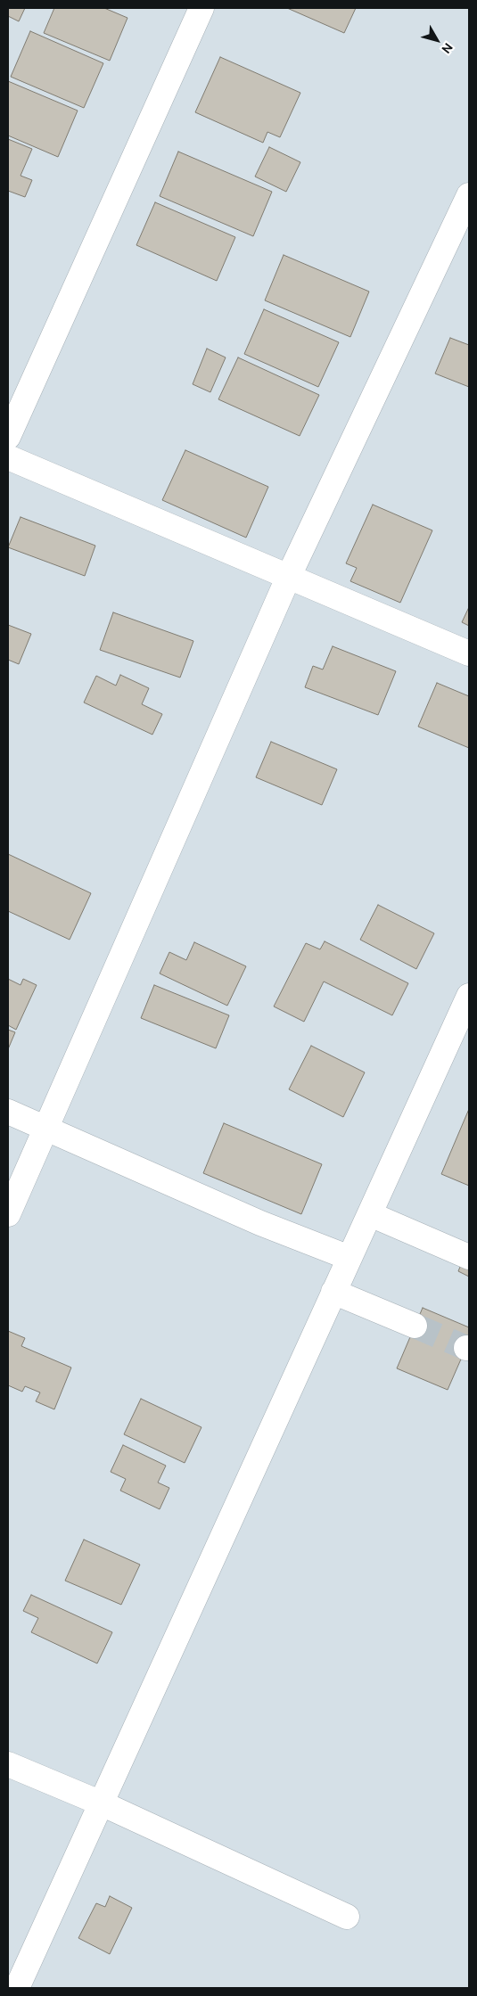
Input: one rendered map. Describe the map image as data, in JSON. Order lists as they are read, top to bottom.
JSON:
{
  "north": "bottom right"
}
